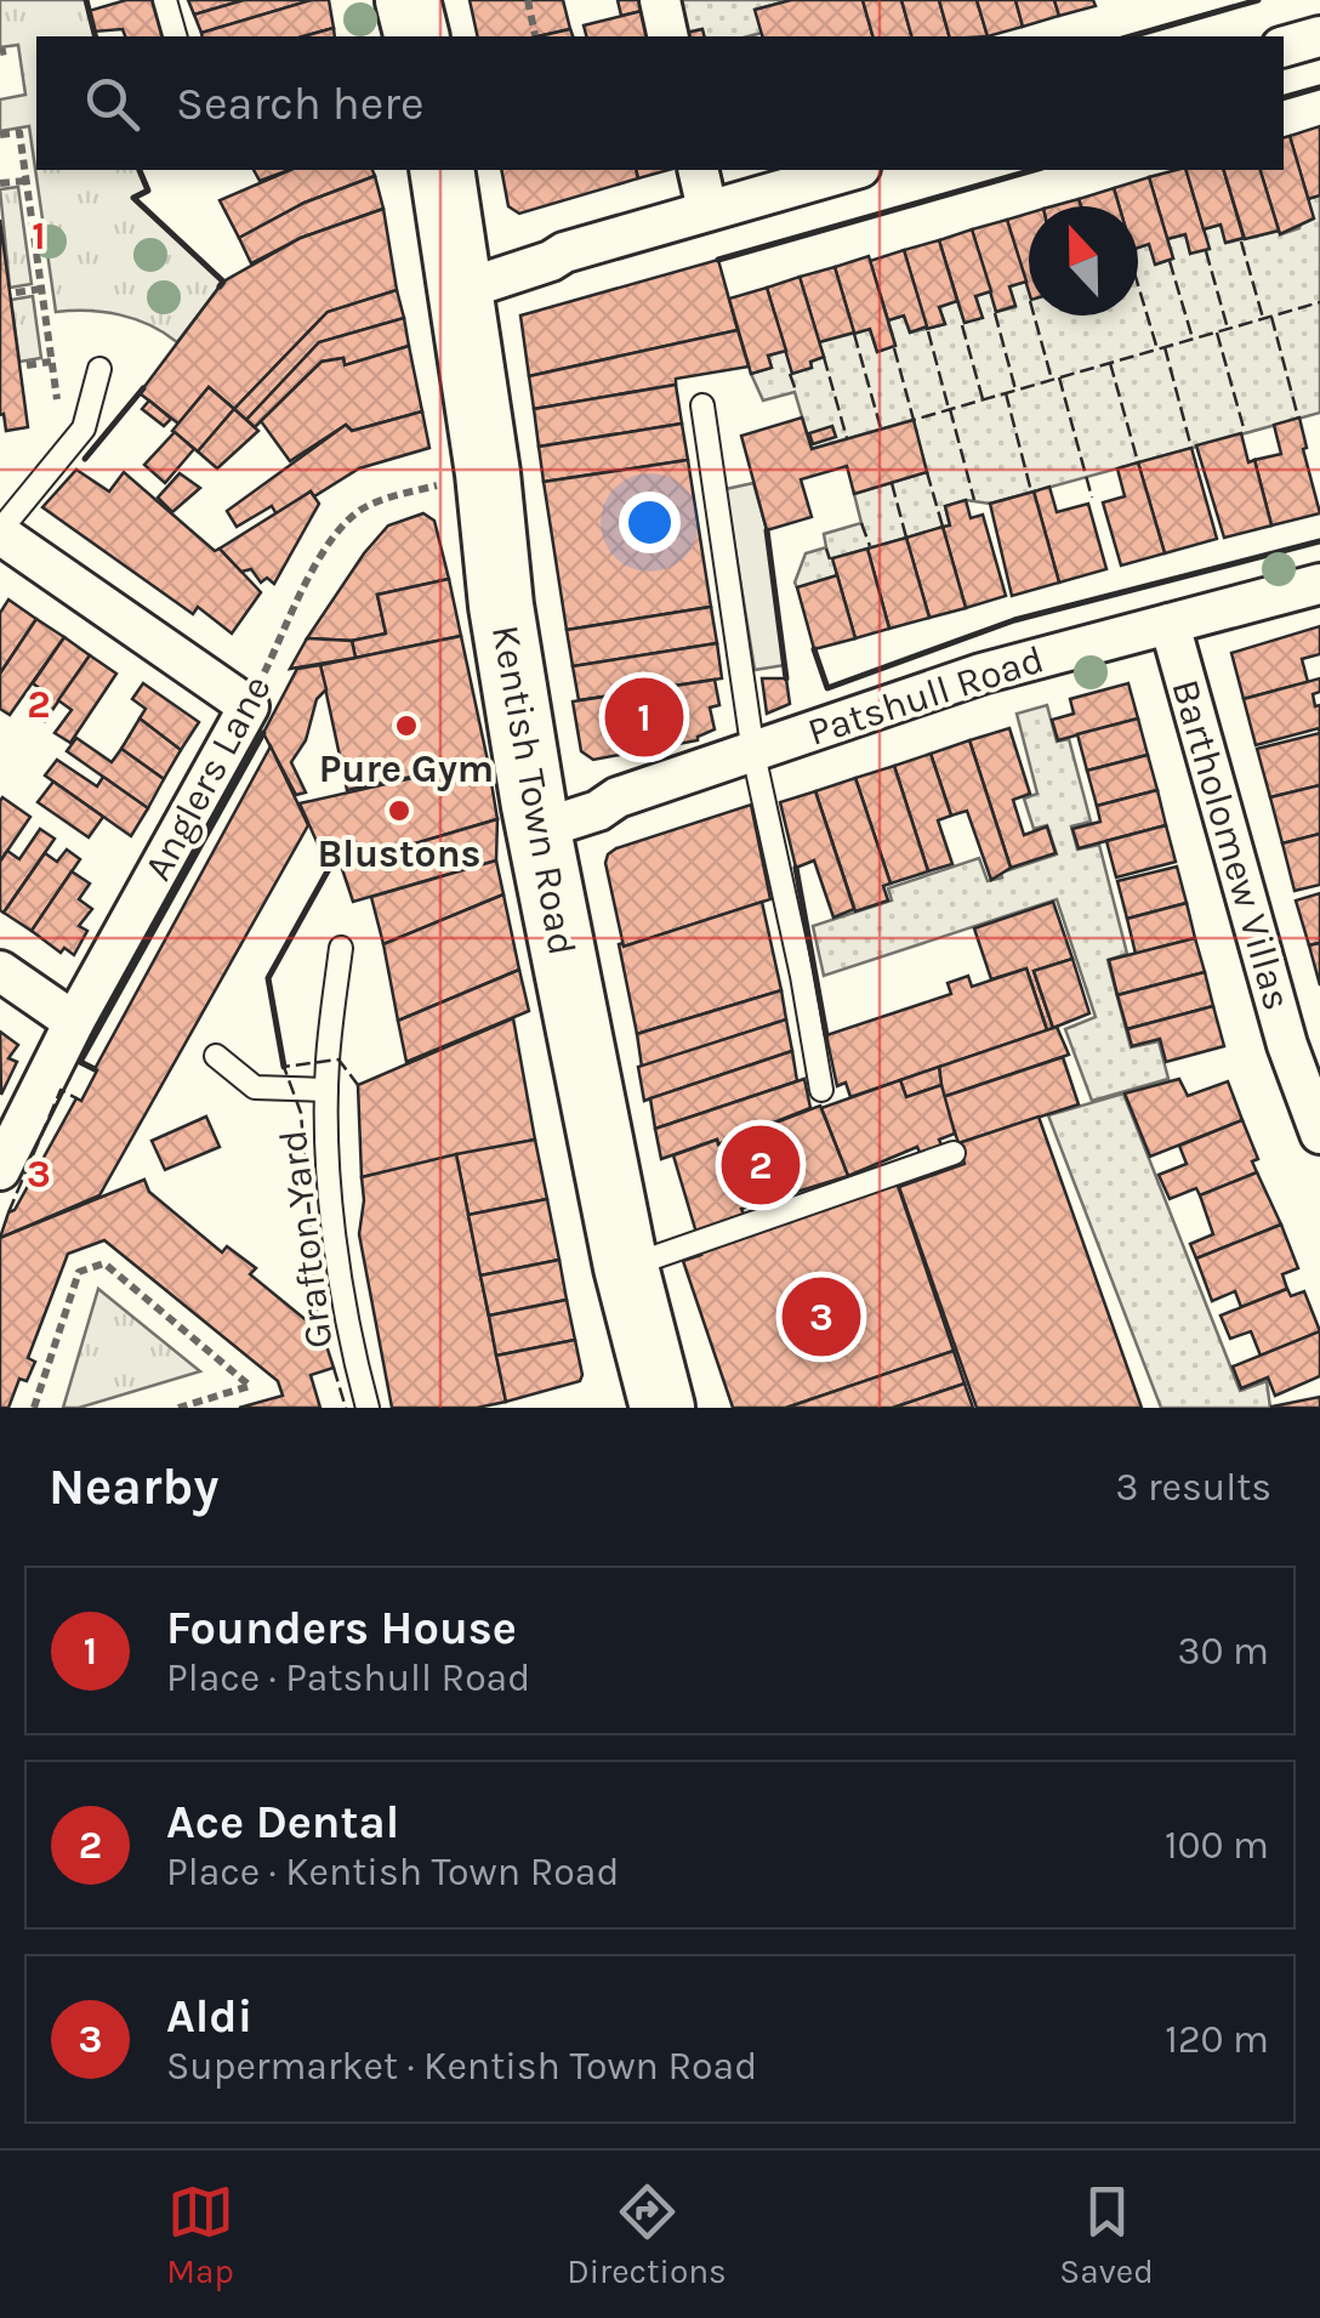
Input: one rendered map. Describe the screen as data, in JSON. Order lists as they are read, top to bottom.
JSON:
{
  "streets": {
    "main road": ["Kentish Town Road"],
    "street": ["Patshull Road", "Anglers Lane", "Bartholomew Villas"],
    "lane": ["Grafton Yard"]
  },
  "crossings": [
    ["Patshull Road", "Kentish Town Road"],
    ["Patshull Road", "Bartholomew Villas"],
    ["Anglers Lane", "Kentish Town Road"]
  ],
  "places": ["Pure Gym", "Blustons"],
  "north": "top",
  "page": {
    "search": "Search here",
    "pins": ["1", "2", "3"],
    "heading": ["Nearby", "3 results"],
    "list": [
      {
        "mark": "1",
        "name": "Founders House",
        "note": "Place · Patshull Road",
        "value": "30 m"
      },
      {
        "mark": "2",
        "name": "Ace Dental",
        "note": "Place · Kentish Town Road",
        "value": "100 m"
      },
      {
        "mark": "3",
        "name": "Aldi",
        "note": "Supermarket · Kentish Town Road",
        "value": "120 m"
      }
    ],
    "nav": ["Map", "Directions", "Saved"]
  },
  "grid": {
    "rows": ["1", "2", "3"]
  }
}
